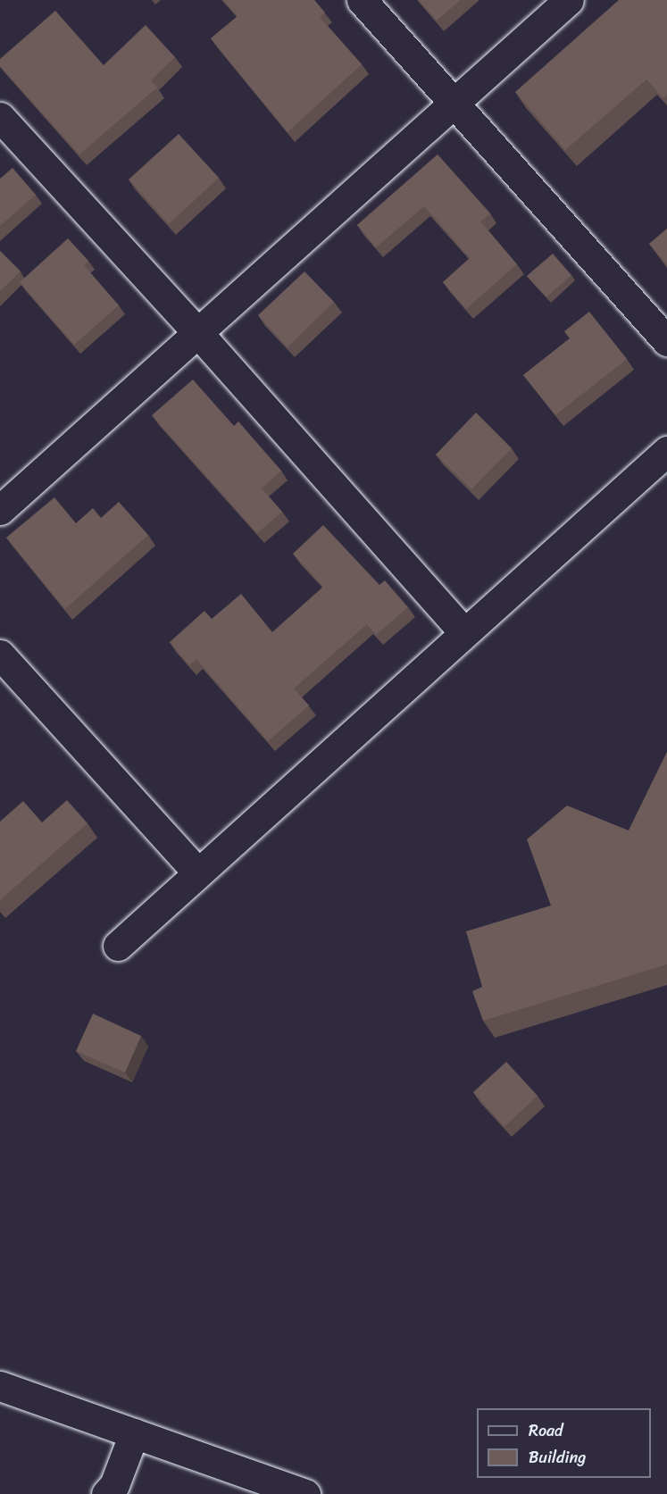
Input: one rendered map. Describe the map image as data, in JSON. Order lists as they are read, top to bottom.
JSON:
{
  "legend": ["Road", "Building"]
}
